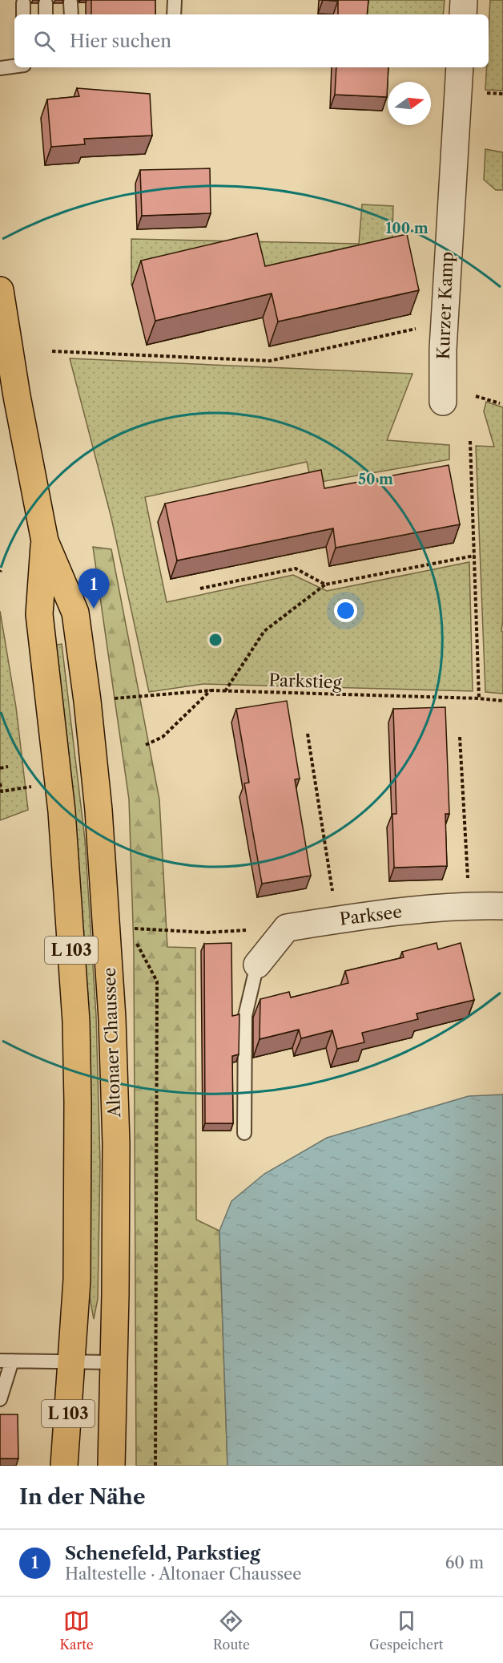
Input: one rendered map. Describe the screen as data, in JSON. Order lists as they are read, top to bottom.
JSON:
{
  "streets": {
    "main road": ["L 103", "Altonaer Chaussee"],
    "street": ["Kurzer Kamp", "Parksee"],
    "path": ["Parkstieg"]
  },
  "north": "right",
  "page": {
    "search": "Hier suchen",
    "pins": "1",
    "heading": "In der Nähe",
    "list": [
      {
        "mark": "1",
        "name": "Schenefeld, Parkstieg",
        "note": "Haltestelle · Altonaer Chaussee",
        "value": "60 m"
      }
    ],
    "nav": ["Karte", "Route", "Gespeichert"]
  },
  "rings": ["100 m", "50 m"]
}
